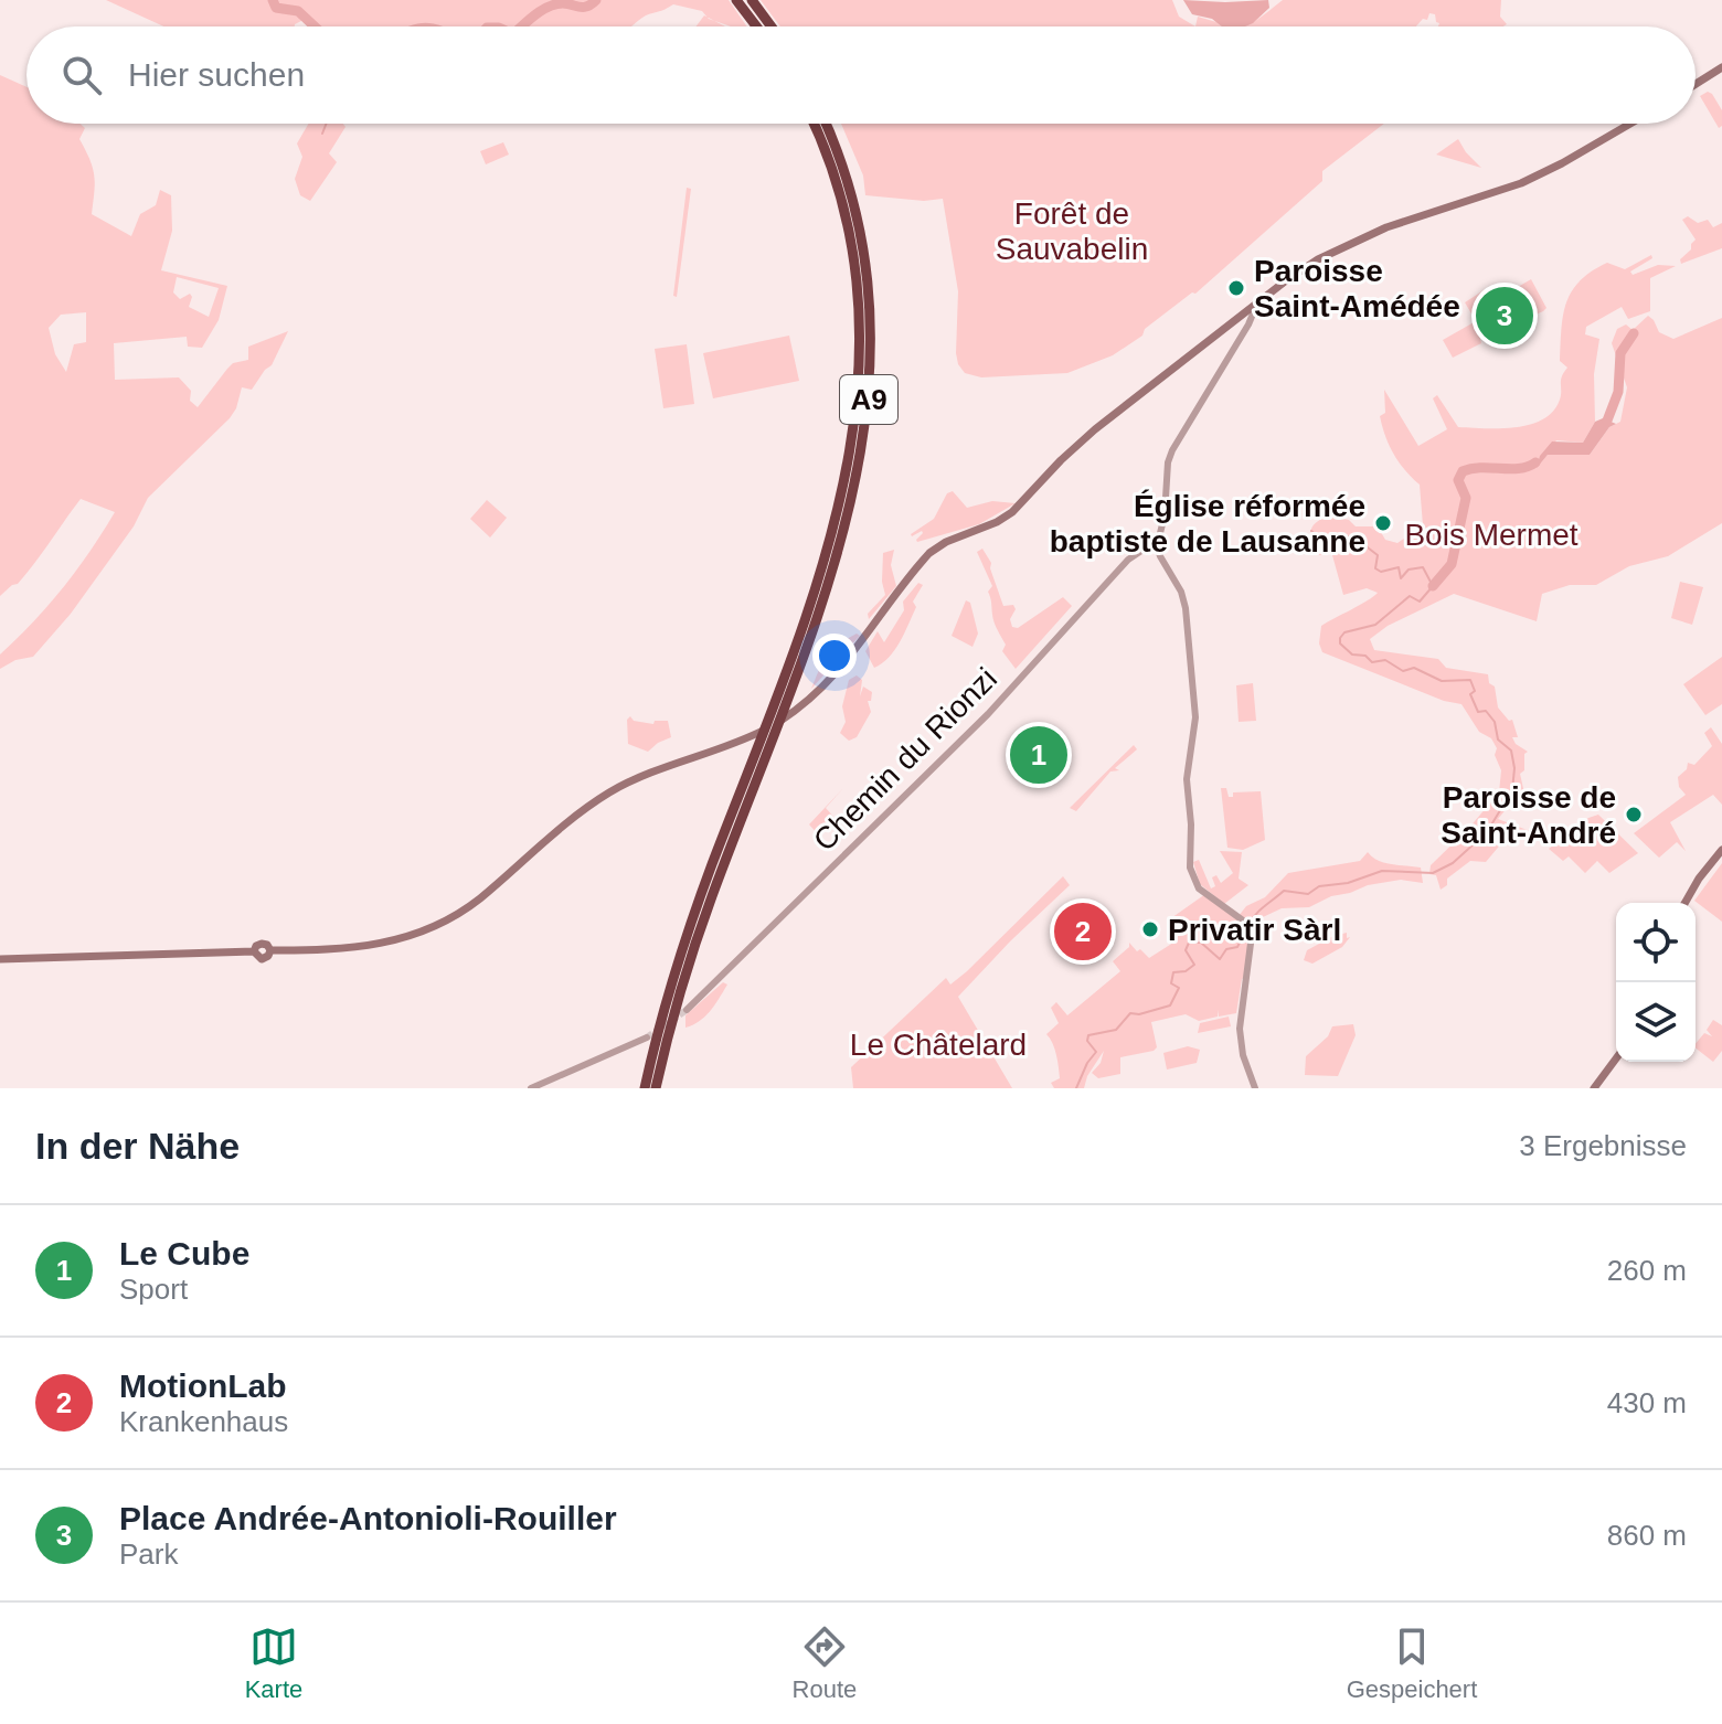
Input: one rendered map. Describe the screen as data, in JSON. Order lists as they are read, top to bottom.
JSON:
{
  "streets": {
    "highway": ["A9"],
    "street": ["Chemin du Rionzi"]
  },
  "parks": ["Forêt de Sauvabelin", "Bois Mermet", "Le Châtelard"],
  "places": [
    "Paroisse Saint-Amédée",
    "Église réformée baptiste de Lausanne",
    "Paroisse de Saint-André",
    "Privatir Sàrl"
  ],
  "page": {
    "search": "Hier suchen",
    "pins": ["3", "1", "2"],
    "heading": ["In der Nähe", "3 Ergebnisse"],
    "list": [
      {
        "mark": "1",
        "name": "Le Cube",
        "note": "Sport",
        "value": "260 m"
      },
      {
        "mark": "2",
        "name": "MotionLab",
        "note": "Krankenhaus",
        "value": "430 m"
      },
      {
        "mark": "3",
        "name": "Place Andrée-Antonioli-Rouiller",
        "note": "Park",
        "value": "860 m"
      }
    ],
    "nav": ["Karte", "Route", "Gespeichert"]
  }
}
